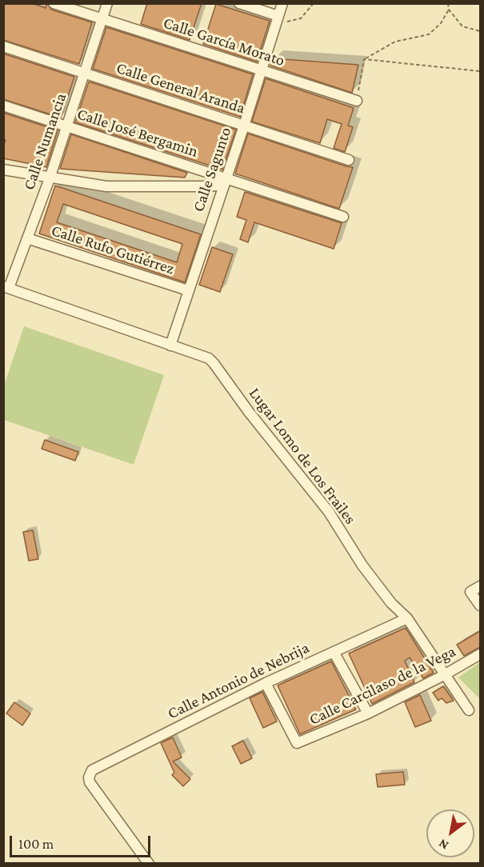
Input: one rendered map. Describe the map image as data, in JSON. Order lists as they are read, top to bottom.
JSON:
{
  "streets": {
    "street": [
      "Calle García Morato",
      "Calle General Aranda",
      "Calle José Bergamin",
      "Calle Numancia",
      "Calle Sagunto",
      "Calle Rufo Gutiérrez",
      "Lugar Lomo de Los Frailes",
      "Calle Antonio de Nebrija",
      "Calle Carcilaso de la Vega"
    ]
  },
  "crossings": [
    ["Calle García Morato", "Calle Numancia"],
    ["Calle García Morato", "Calle Sagunto"],
    ["Calle General Aranda", "Calle Numancia"],
    ["Calle General Aranda", "Calle Sagunto"],
    ["Calle José Bergamin", "Calle Numancia"],
    ["Calle José Bergamin", "Calle Sagunto"],
    ["Calle Numancia", "Calle Rufo Gutiérrez"],
    ["Calle Sagunto", "Calle Rufo Gutiérrez"],
    ["Calle Sagunto", "Lugar Lomo de Los Frailes"],
    ["Lugar Lomo de Los Frailes", "Calle Antonio de Nebrija"],
    ["Lugar Lomo de Los Frailes", "Calle Carcilaso de la Vega"],
    ["Calle Antonio de Nebrija", "Calle Carcilaso de la Vega"]
  ],
  "scale_bar": "100 m",
  "north": "bottom left"
}
